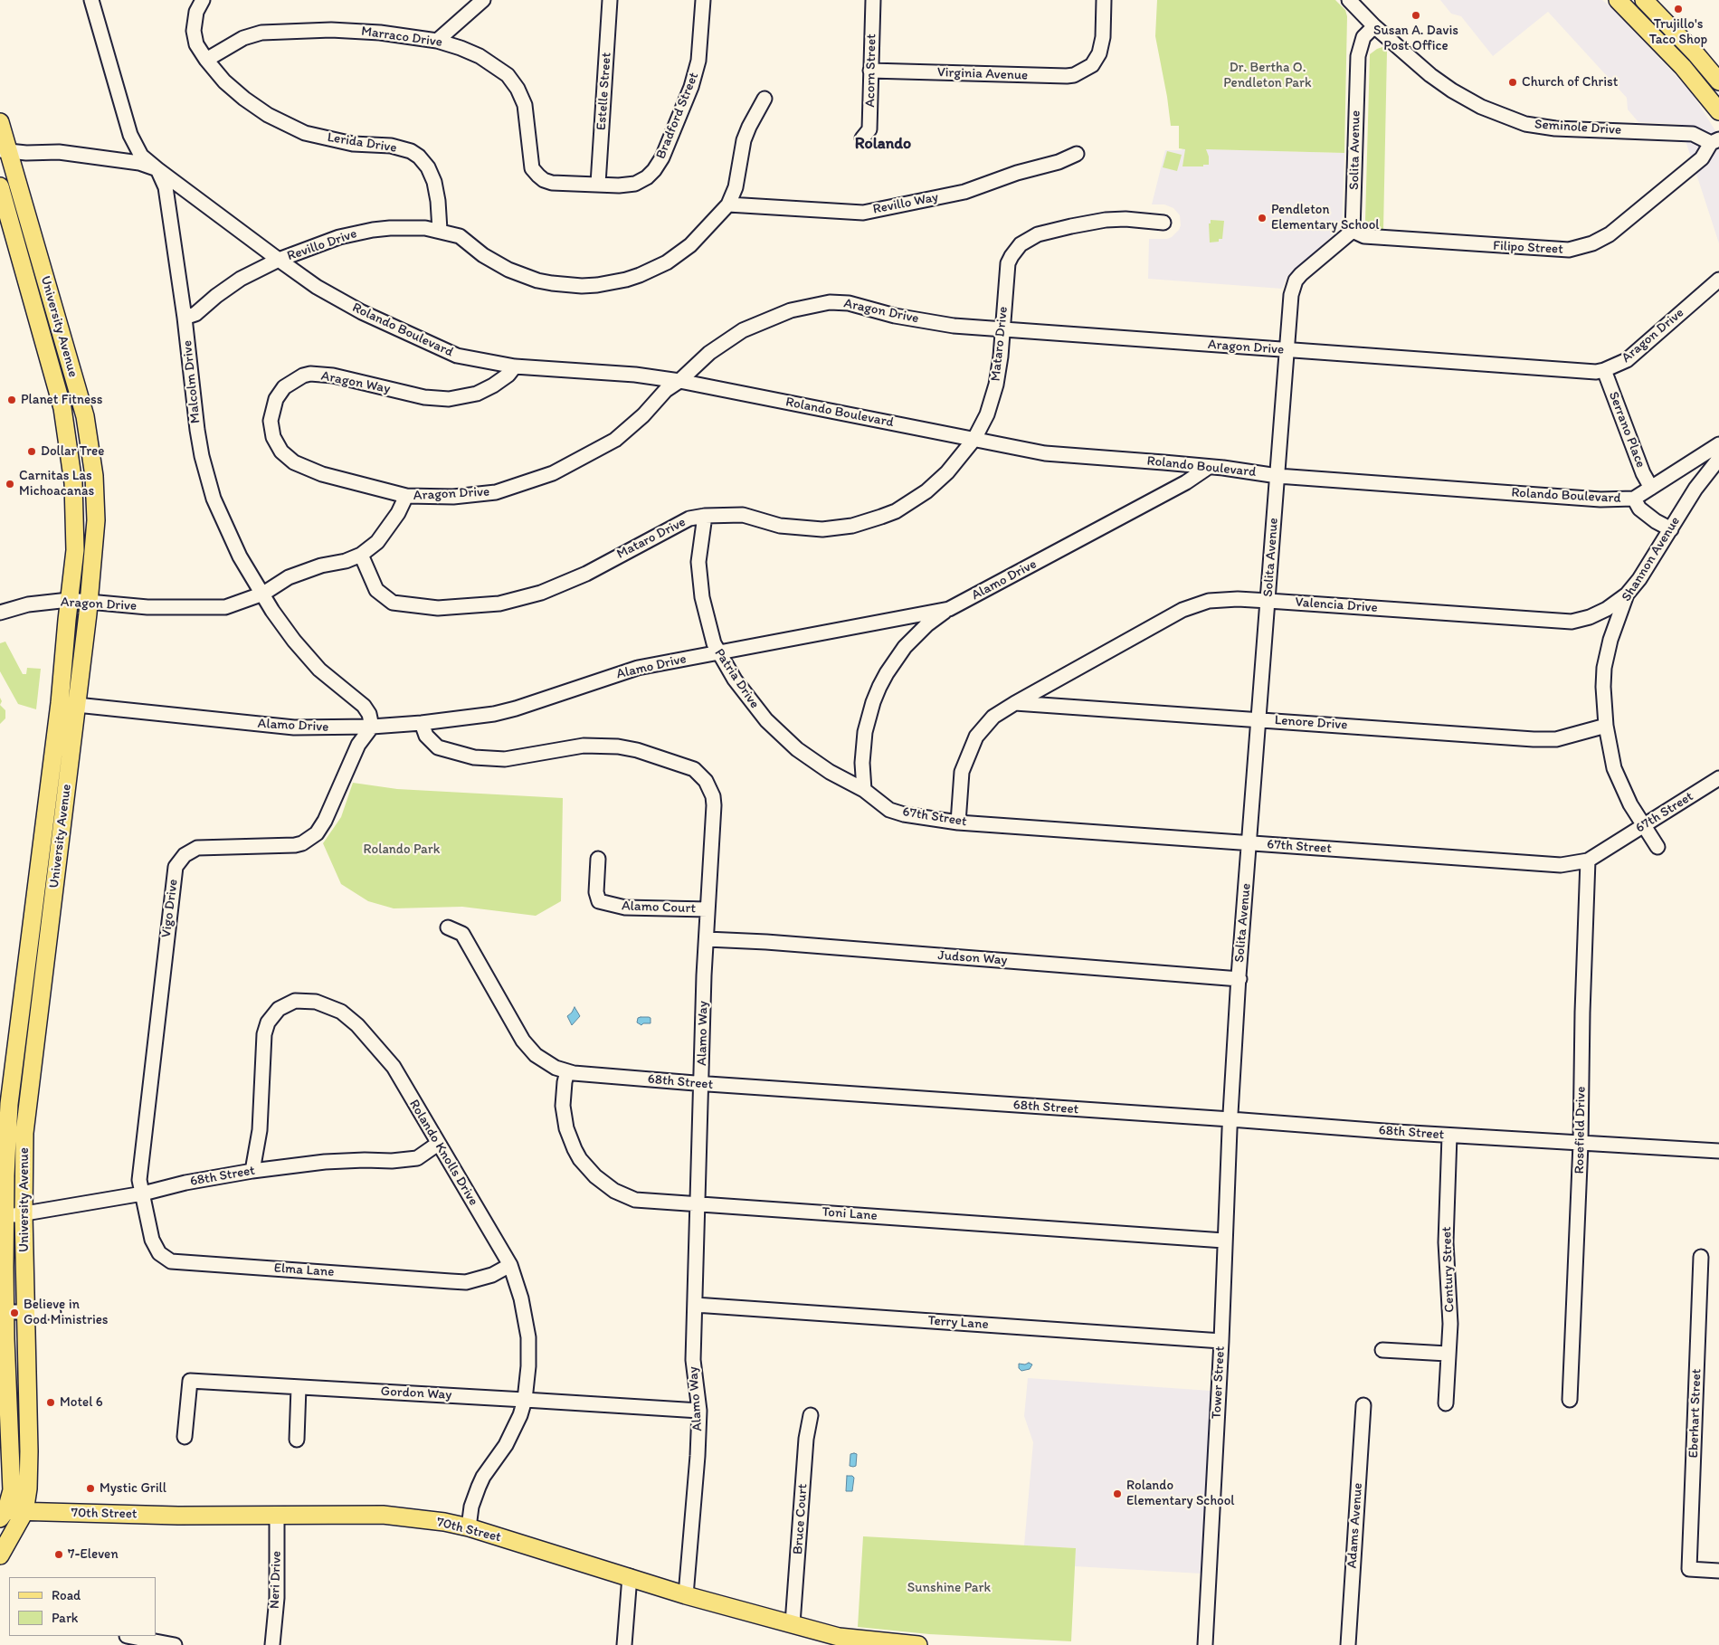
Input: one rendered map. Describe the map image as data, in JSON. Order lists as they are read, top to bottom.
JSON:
{
  "streets": {
    "main road": ["University Avenue", "70th Street"],
    "street": [
      "Marraco Drive",
      "Acorn Street",
      "Virginia Avenue",
      "Estelle Street",
      "Bradford Street",
      "Seminole Drive",
      "Lerida Drive",
      "Solita Avenue",
      "Revillo Way",
      "Revillo Drive",
      "Filipo Street",
      "Aragon Drive",
      "Rolando Boulevard",
      "Mataro Drive",
      "Malcolm Drive",
      "Aragon Way",
      "Serrano Place",
      "Shannon Avenue",
      "Alamo Drive",
      "Valencia Drive",
      "Patria Drive",
      "Lenore Drive",
      "67th Street",
      "Alamo Court",
      "Vigo Drive",
      "Judson Way",
      "Alamo Way",
      "68th Street",
      "Rosefield Drive",
      "Rolando Knolls Drive",
      "Toni Lane",
      "Century Street",
      "Elma Lane",
      "Terry Lane",
      "Tower Street",
      "Gordon Way",
      "Eberhart Street",
      "Bruce Court",
      "Adams Avenue",
      "Neri Drive"
    ]
  },
  "crossings": [
    ["Marraco Drive", "Estelle Street"],
    ["Marraco Drive", "Bradford Street"],
    ["Marraco Drive", "Lerida Drive"],
    ["Acorn Street", "Virginia Avenue"],
    ["Estelle Street", "Bradford Street"],
    ["Seminole Drive", "Solita Avenue"],
    ["Seminole Drive", "Filipo Street"],
    ["Lerida Drive", "Revillo Drive"],
    ["Solita Avenue", "Filipo Street"],
    ["Solita Avenue", "Aragon Drive"],
    ["Solita Avenue", "Rolando Boulevard"],
    ["Solita Avenue", "Valencia Drive"],
    ["Solita Avenue", "Lenore Drive"],
    ["Solita Avenue", "67th Street"],
    ["Solita Avenue", "Judson Way"],
    ["Solita Avenue", "68th Street"],
    ["Solita Avenue", "Tower Street"],
    ["Revillo Way", "Revillo Drive"],
    ["Revillo Drive", "Rolando Boulevard"],
    ["Revillo Drive", "Malcolm Drive"],
    ["Aragon Drive", "University Avenue"],
    ["Aragon Drive", "Rolando Boulevard"],
    ["Aragon Drive", "Mataro Drive"],
    ["Aragon Drive", "Malcolm Drive"],
    ["Aragon Drive", "Aragon Way"],
    ["Aragon Drive", "Serrano Place"],
    ["University Avenue", "Rolando Boulevard"],
    ["University Avenue", "Alamo Drive"],
    ["University Avenue", "68th Street"],
    ["University Avenue", "70th Street"],
    ["Rolando Boulevard", "Mataro Drive"],
    ["Rolando Boulevard", "Malcolm Drive"],
    ["Rolando Boulevard", "Aragon Way"],
    ["Rolando Boulevard", "Serrano Place"],
    ["Rolando Boulevard", "Alamo Drive"],
    ["Mataro Drive", "Patria Drive"],
    ["Malcolm Drive", "Alamo Drive"],
    ["Malcolm Drive", "Vigo Drive"],
    ["Shannon Avenue", "Valencia Drive"],
    ["Shannon Avenue", "Lenore Drive"],
    ["Shannon Avenue", "67th Street"],
    ["Alamo Drive", "Patria Drive"],
    ["Alamo Drive", "Vigo Drive"],
    ["Alamo Drive", "Alamo Way"],
    ["Valencia Drive", "Lenore Drive"],
    ["Valencia Drive", "67th Street"],
    ["Patria Drive", "67th Street"],
    ["67th Street", "Rosefield Drive"],
    ["Alamo Court", "Alamo Way"],
    ["Vigo Drive", "68th Street"],
    ["Vigo Drive", "Elma Lane"],
    ["Judson Way", "Alamo Way"],
    ["Alamo Way", "68th Street"],
    ["Alamo Way", "Toni Lane"],
    ["Alamo Way", "Terry Lane"],
    ["Alamo Way", "Gordon Way"],
    ["Alamo Way", "70th Street"],
    ["68th Street", "Rosefield Drive"],
    ["68th Street", "Rolando Knolls Drive"],
    ["68th Street", "Toni Lane"],
    ["68th Street", "Century Street"],
    ["68th Street", "Elma Lane"],
    ["68th Street", "Tower Street"],
    ["Rolando Knolls Drive", "Elma Lane"],
    ["Rolando Knolls Drive", "Gordon Way"],
    ["Rolando Knolls Drive", "70th Street"],
    ["Toni Lane", "Tower Street"],
    ["Terry Lane", "Tower Street"],
    ["70th Street", "Bruce Court"],
    ["70th Street", "Neri Drive"]
  ],
  "districts": ["Rolando"],
  "parks": ["Dr. Bertha O. Pendleton Park", "Rolando Park", "Sunshine Park"],
  "places": [
    "Trujillo's Taco Shop",
    "Susan A. Davis Post Office",
    "Church of Christ",
    "Pendleton Elementary School",
    "Planet Fitness",
    "Dollar Tree",
    "Carnitas Las Michoacanas",
    "Believe in God Ministries",
    "Motel 6",
    "Mystic Grill",
    "Rolando Elementary School",
    "7-Eleven"
  ],
  "legend": ["Road", "Park"]
}
